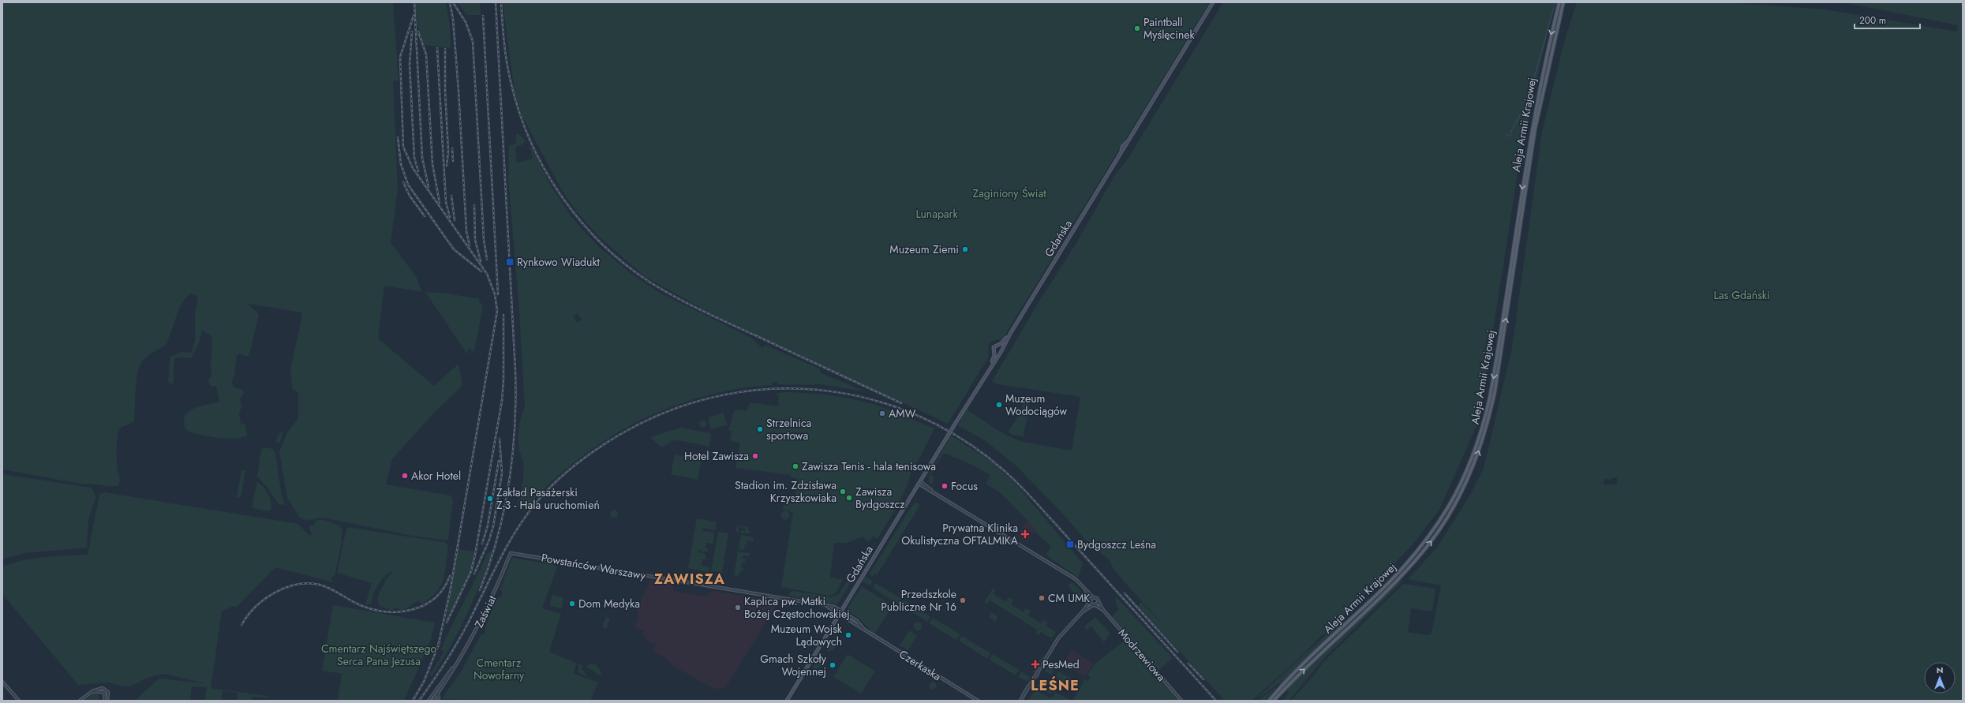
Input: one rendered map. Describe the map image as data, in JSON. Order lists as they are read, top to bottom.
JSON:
{
  "streets": {
    "main road": ["Aleja Armii Krajowej", "Gdańska"],
    "street": [
      "Powstańców Warszawy",
      "Zaświat",
      "Modrzewiowa",
      "Czerkaska"
    ]
  },
  "crossings": [
    ["Gdańska", "Powstańców Warszawy"],
    ["Gdańska", "Czerkaska"],
    ["Powstańców Warszawy", "Zaświat"],
    ["Powstańców Warszawy", "Czerkaska"]
  ],
  "districts": ["ZAWISZA", "LEŚNE"],
  "parks": [
    "Zaginiony Świat",
    "Lunapark",
    "Las Gdański",
    "Cmentarz Najświętszego Serca Pana Jezusa",
    "Cmentarz Nowofarny"
  ],
  "places": {
    "other": [
      "Paintball Myślęcinek",
      "Muzeum Ziemi",
      "Muzeum Wodociągów",
      "AMW",
      "Strzelnica sportowa",
      "Hotel Zawisza",
      "Zawisza Tenis - hala tenisowa",
      "Akor Hotel",
      "Focus",
      "Stadion im. Zdzisława Krzyszkowiaka",
      "Zawisza Bydgoszcz",
      "Zakład Pasażerski Z-3 - Hala uruchomień",
      "CM UMK",
      "Przedszkole Publiczne Nr 16",
      "Dom Medyka",
      "Kaplica pw. Matki Bożej Częstochowskiej",
      "Muzeum Wojsk Lądowych",
      "Gmach Szkoły Wojennej"
    ],
    "transit": ["Rynkowo Wiadukt", "Bydgoszcz Leśna"],
    "health": ["Prywatna Klinika Okulistyczna OFTALMIKA", "PesMed"]
  },
  "scale_bar": "200 m",
  "north": "top"
}
